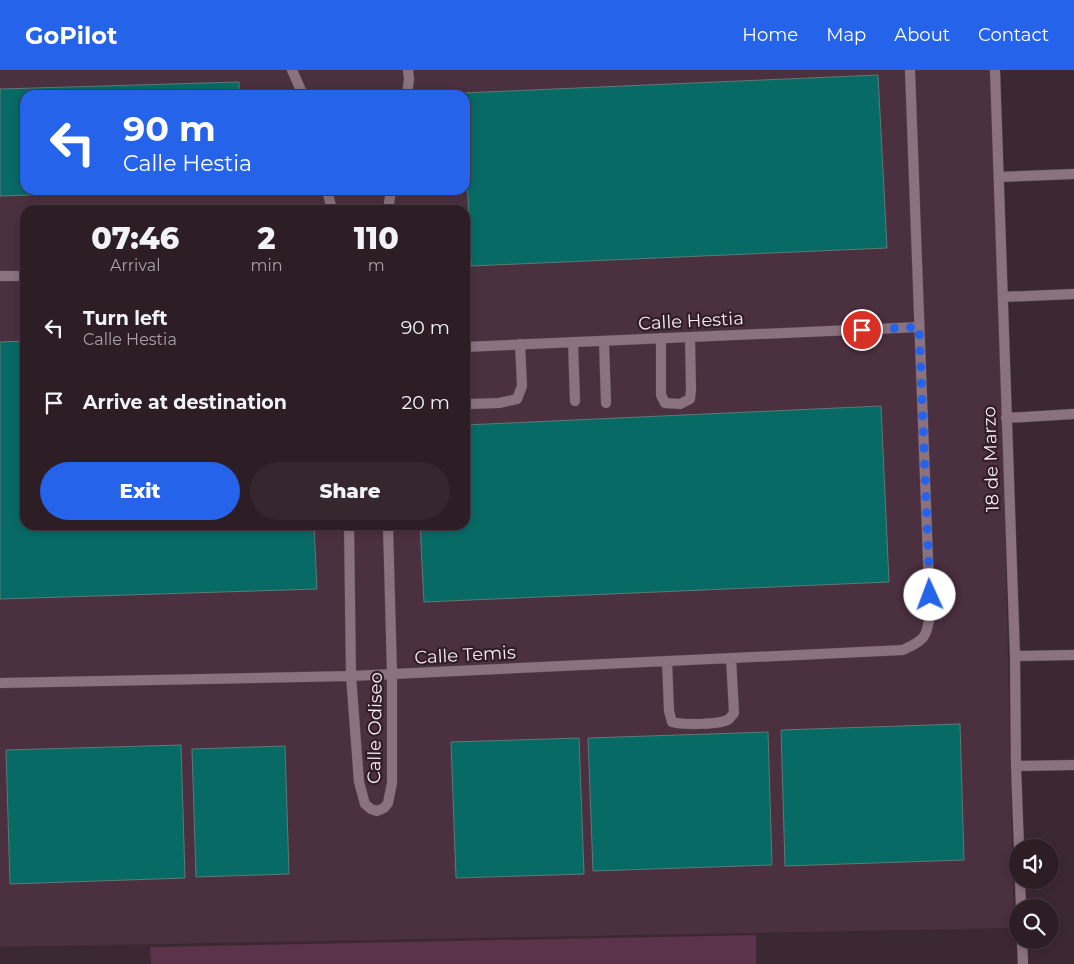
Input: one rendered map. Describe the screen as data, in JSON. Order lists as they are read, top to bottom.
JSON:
{
  "streets": {
    "street": [
      "Calle Hestia",
      "18 de Marzo",
      "Calle Temis",
      "Calle Odiseo"
    ]
  },
  "crossings": [
    ["Calle Hestia", "Calle Temis"],
    ["Calle Temis", "Calle Odiseo"]
  ],
  "page": {
    "header": "GoPilot",
    "nav": [
      "Home",
      "Map",
      "About",
      "Contact"
    ],
    "turn": ["90 m", "Calle Hestia"],
    "eta": [
      "07:46",
      "Arrival",
      "2",
      "min",
      "110",
      "m"
    ],
    "list": [
      {
        "name": "Turn left",
        "note": "Calle Hestia",
        "value": "90 m"
      },
      {
        "name": "Arrive at destination",
        "value": "20 m"
      }
    ],
    "buttons": ["Exit", "Share"]
  }
}
